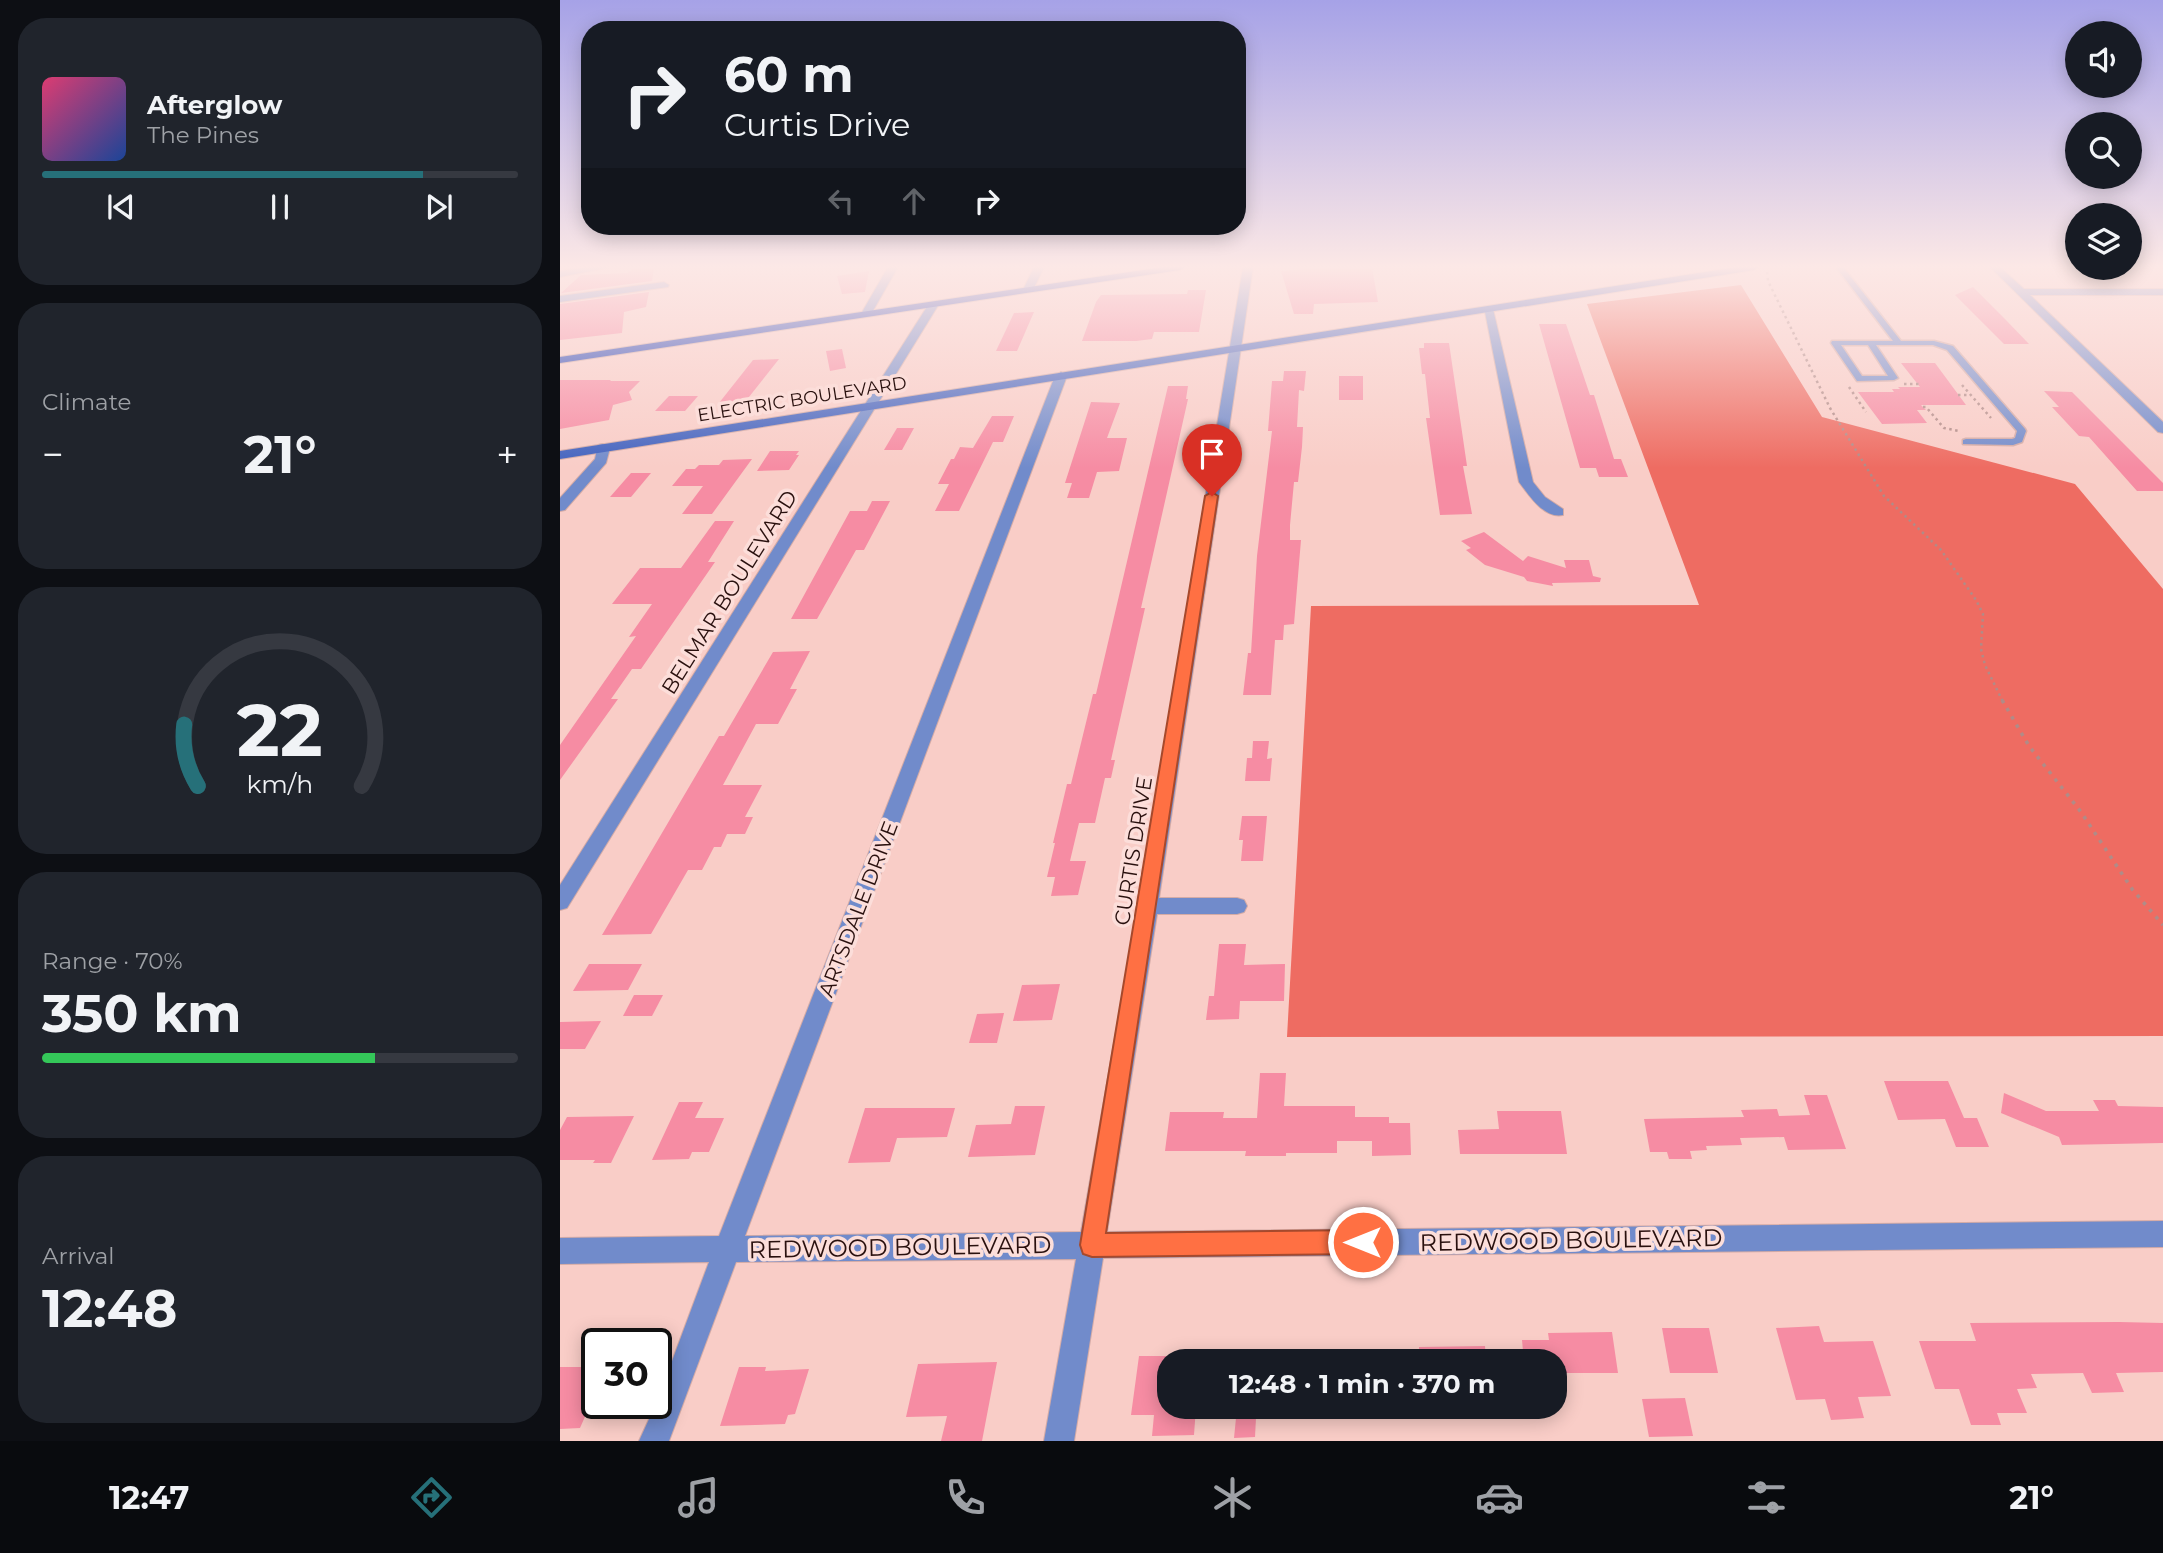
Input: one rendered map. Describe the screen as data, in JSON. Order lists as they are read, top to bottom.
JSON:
{
  "streets": {
    "street": [
      "ELECTRIC BOULEVARD",
      "BELMAR BOULEVARD",
      "CURTIS DRIVE",
      "ARTSDALE DRIVE",
      "REDWOOD BOULEVARD"
    ]
  },
  "crossings": [
    ["ELECTRIC BOULEVARD", "BELMAR BOULEVARD"],
    ["ELECTRIC BOULEVARD", "CURTIS DRIVE"],
    ["ELECTRIC BOULEVARD", "ARTSDALE DRIVE"],
    ["CURTIS DRIVE", "REDWOOD BOULEVARD"],
    ["ARTSDALE DRIVE", "REDWOOD BOULEVARD"]
  ],
  "page": {
    "turn": ["60 m", "Curtis Drive"],
    "song": ["Afterglow", "The Pines"],
    "tile": [
      "Climate",
      ["Range · 70%", "350 km"],
      ["Arrival", "12:48"]
    ],
    "heat": ["−", "21°", "+"],
    "limit": "30",
    "trip": "12:48 · 1 min · 370 m",
    "tabs": ["12:47", "21°"],
    "gauge": ["22", "km/h"]
  }
}
